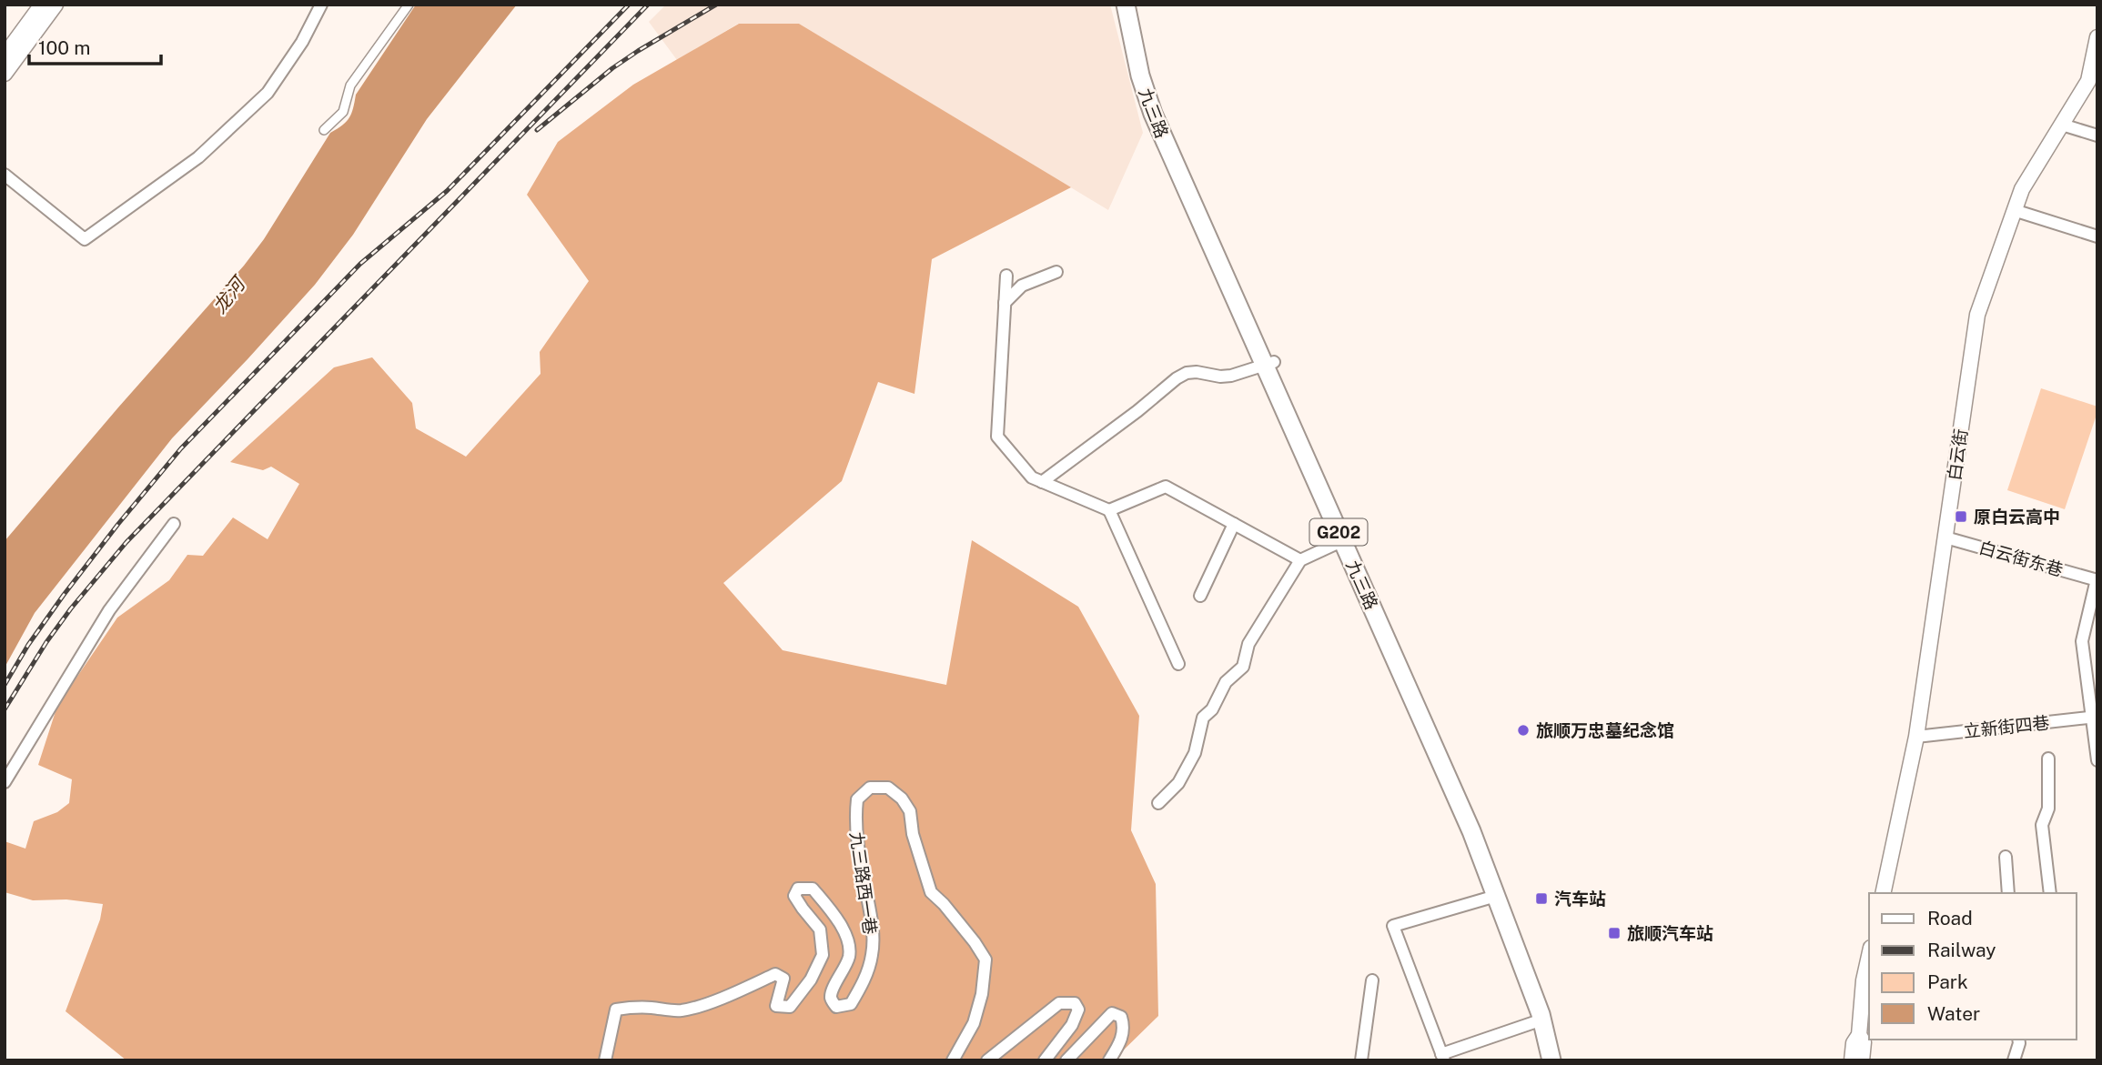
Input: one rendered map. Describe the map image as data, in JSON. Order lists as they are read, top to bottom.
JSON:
{
  "streets": {
    "highway": ["九三路", "G202"],
    "main road": ["白云街"],
    "street": ["白云街东巷", "立新街四巷", "九三路西一巷"]
  },
  "crossings": [
    ["白云街", "白云街东巷"],
    ["白云街", "立新街四巷"]
  ],
  "water": ["龙河"],
  "places": {
    "transit": ["原白云高中", "汽车站", "旅顺汽车站"],
    "other": ["旅顺万忠墓纪念馆"]
  },
  "legend": [
    "Road",
    "Railway",
    "Park",
    "Water"
  ],
  "scale_bar": "100 m"
}
